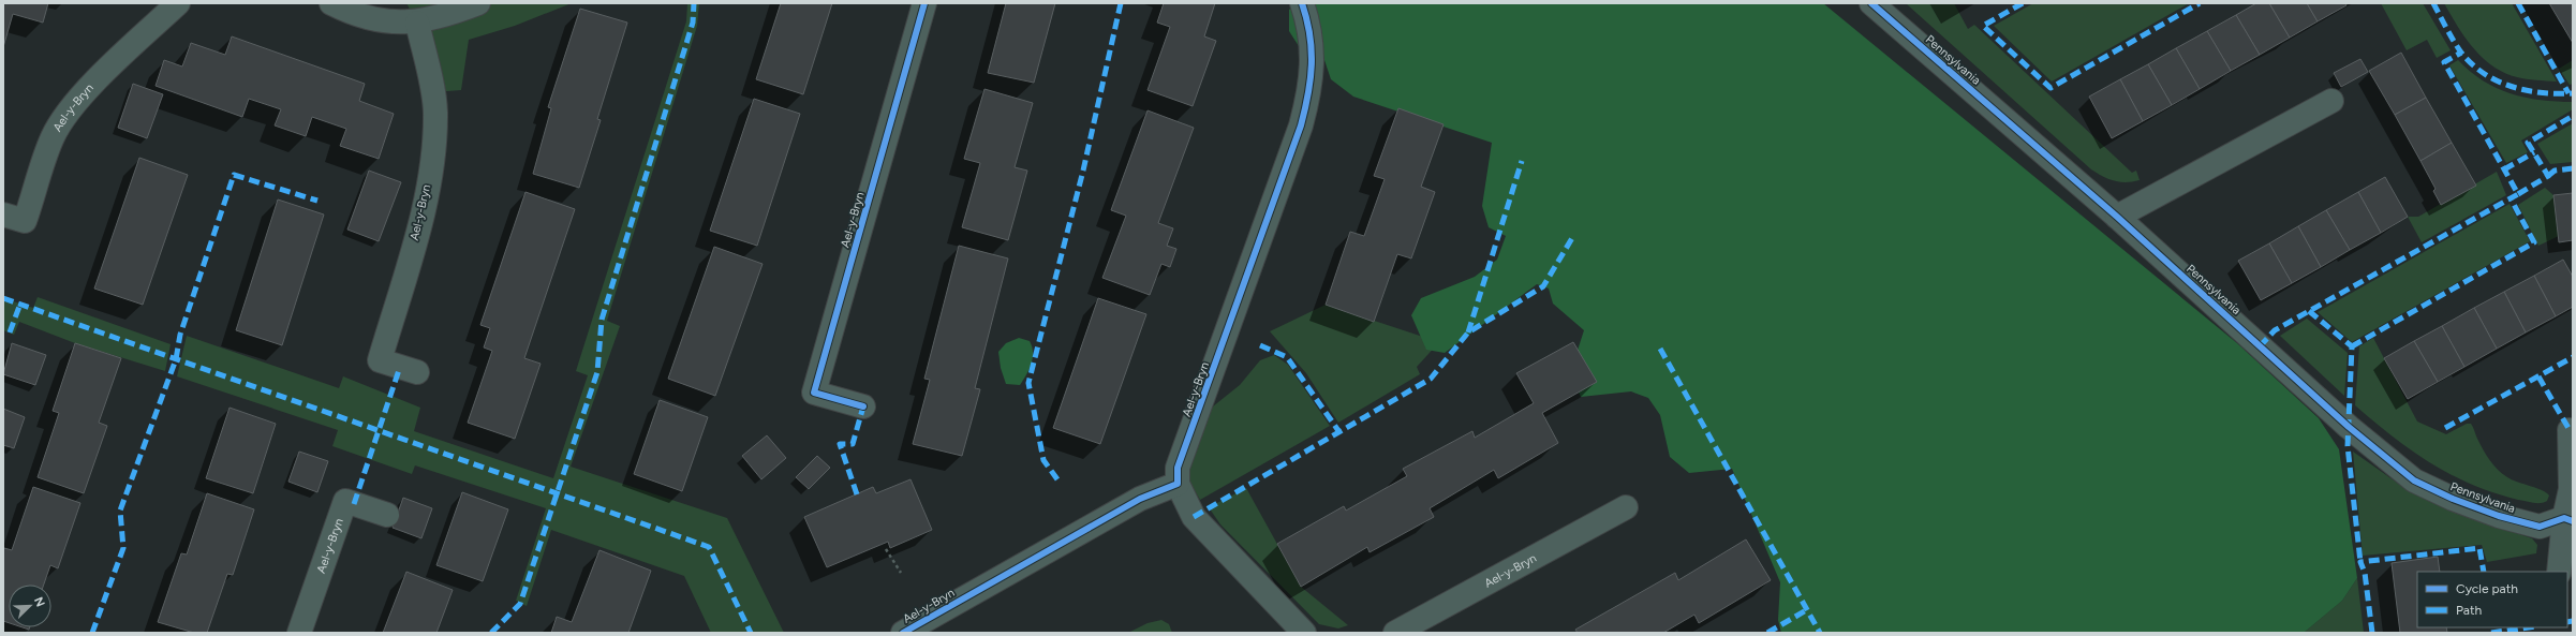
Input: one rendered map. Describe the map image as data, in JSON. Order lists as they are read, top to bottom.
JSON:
{
  "streets": {
    "street": ["Pennsylvania", "Ael-y-Bryn"]
  },
  "legend": ["Cycle path", "Path"],
  "north": "top right"
}
